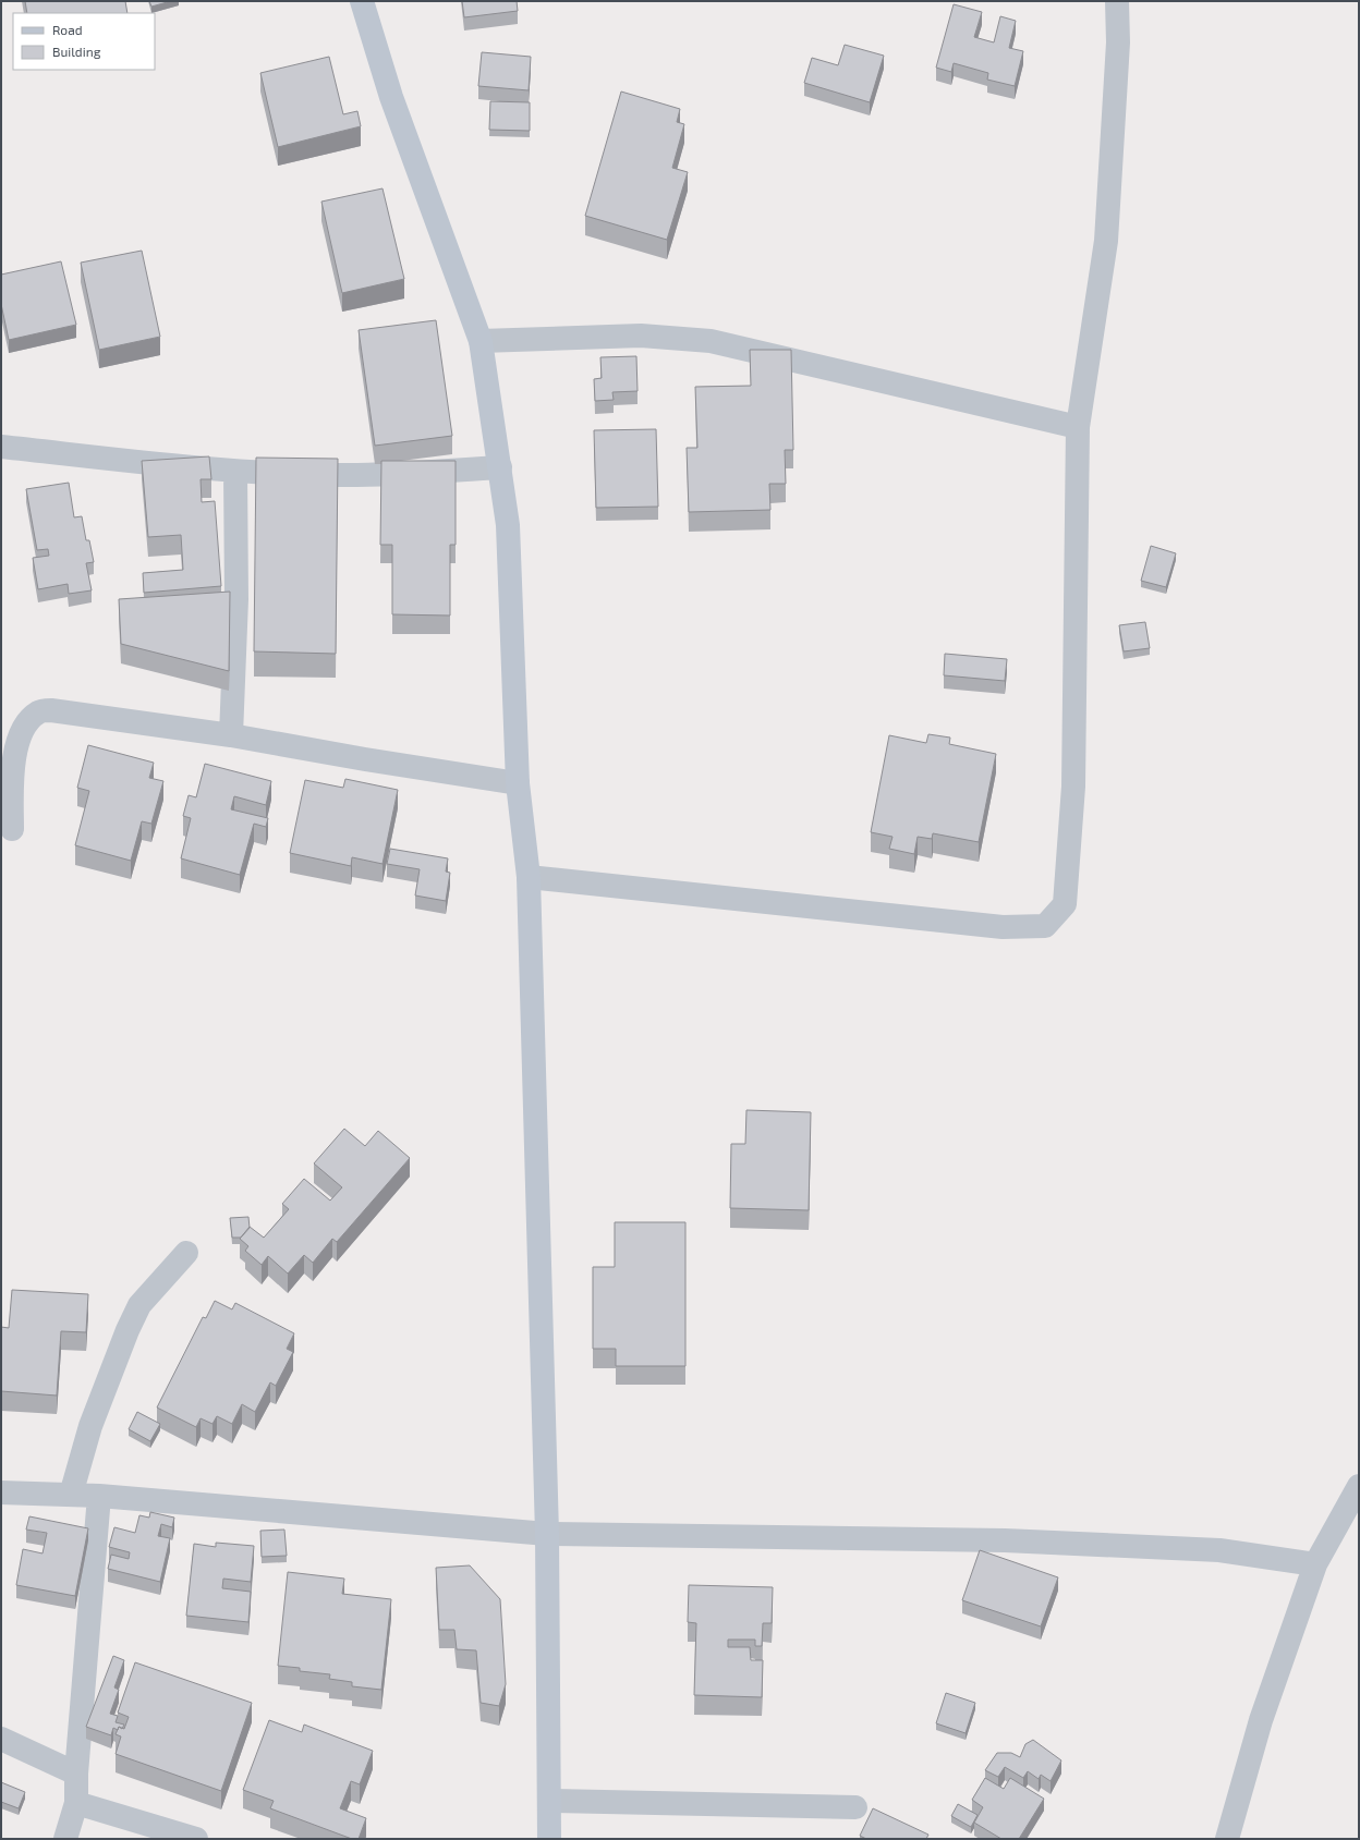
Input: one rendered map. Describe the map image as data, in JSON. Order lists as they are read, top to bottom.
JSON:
{
  "legend": ["Road", "Building"]
}
